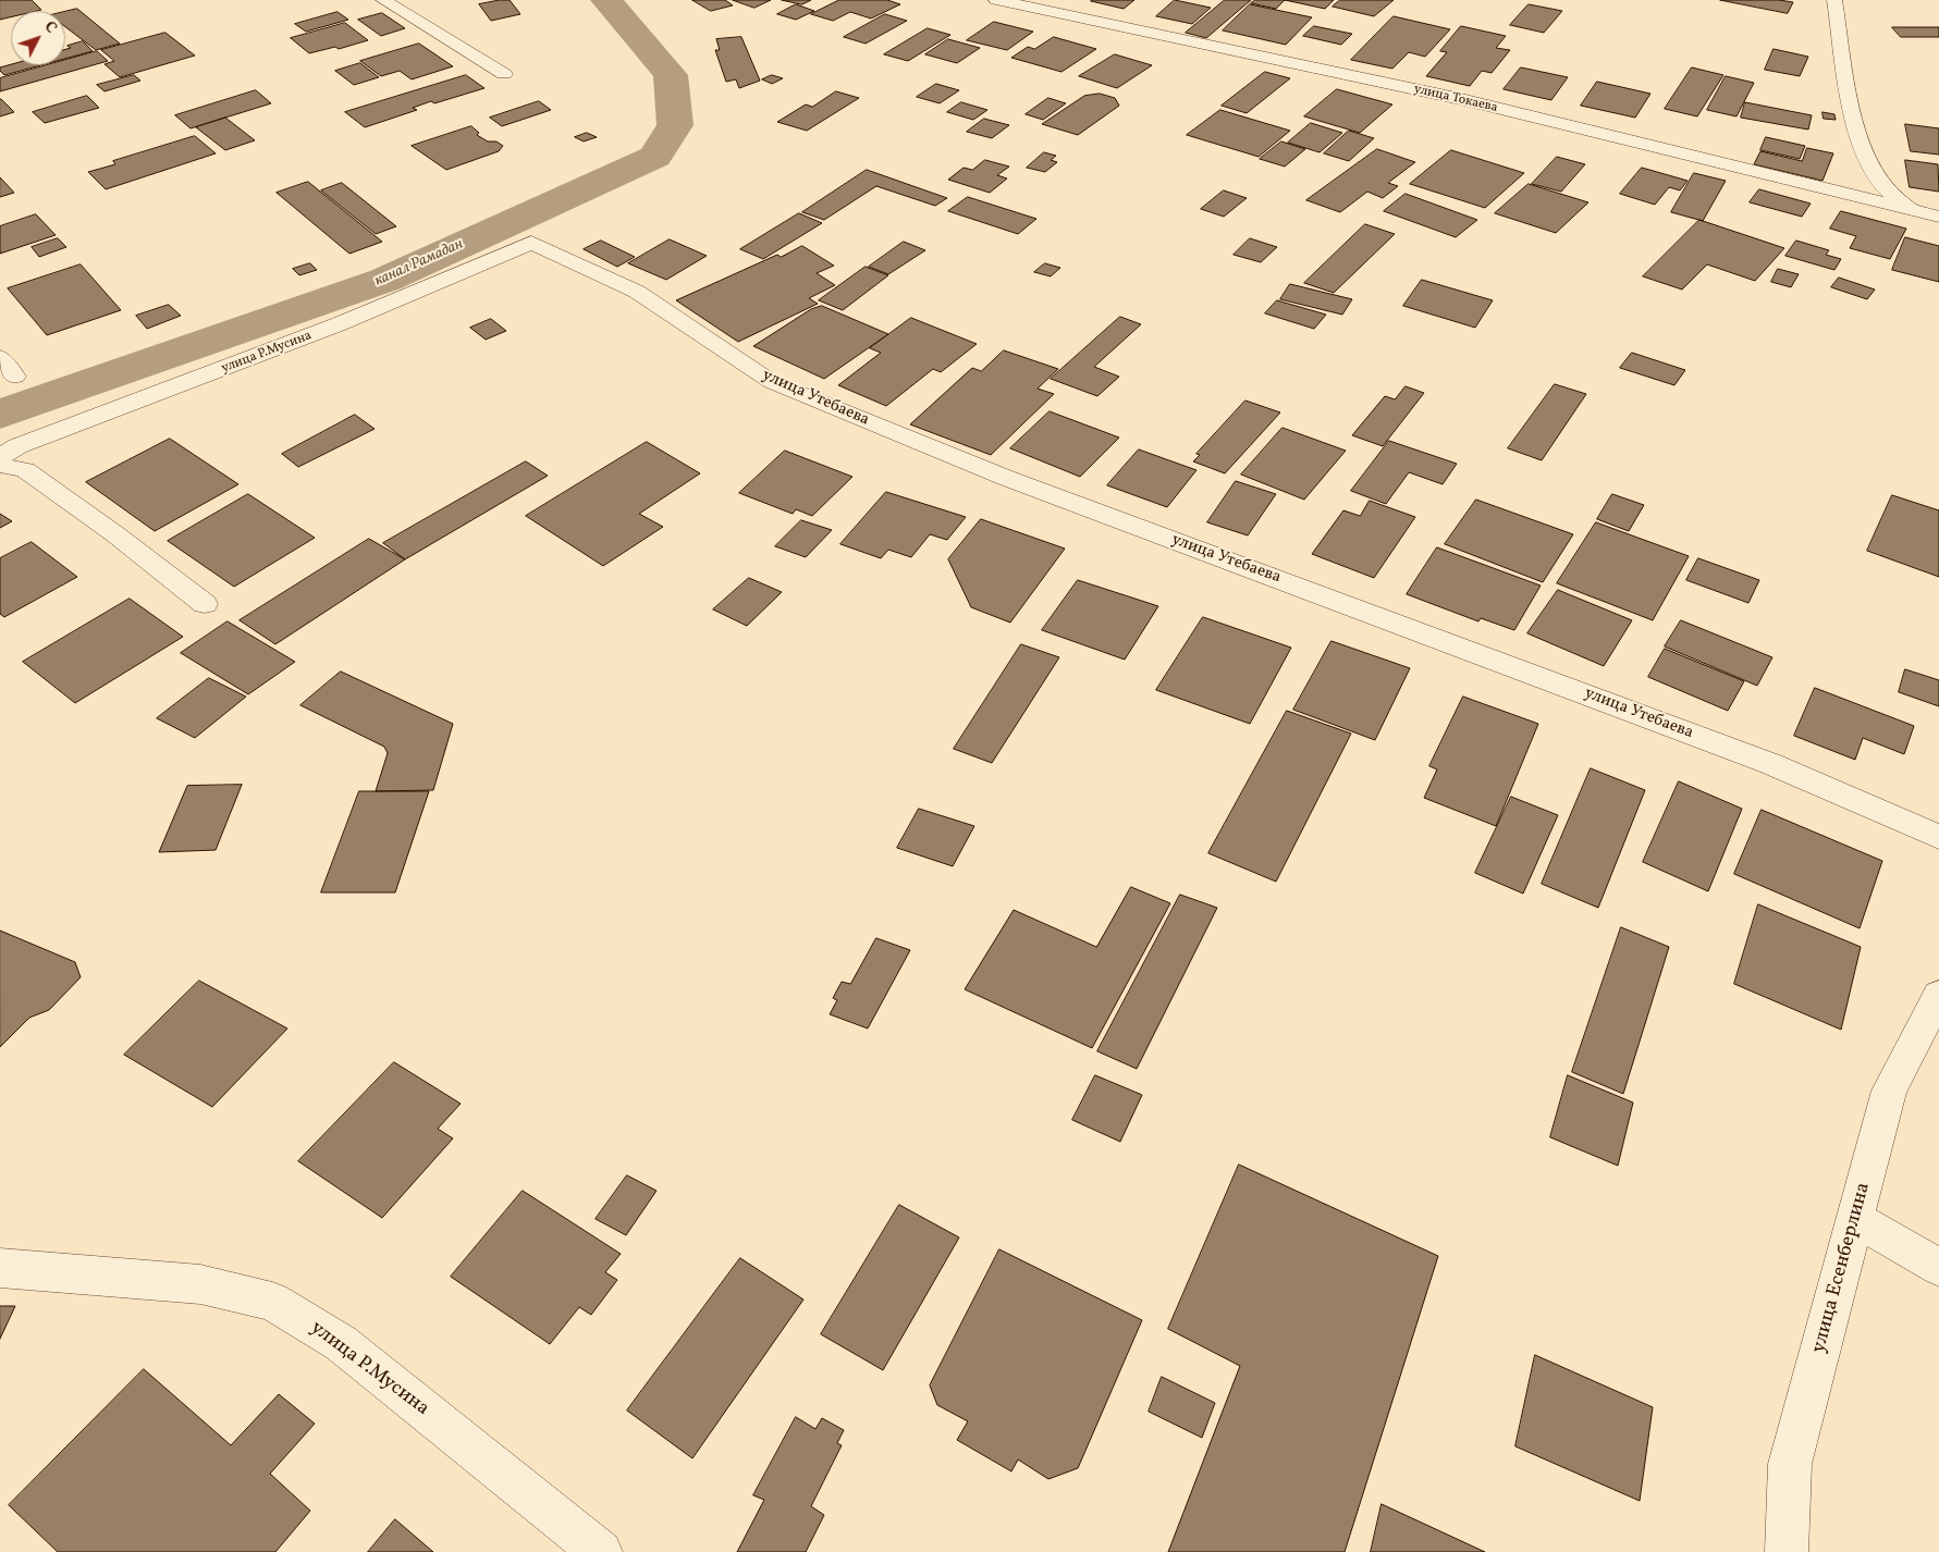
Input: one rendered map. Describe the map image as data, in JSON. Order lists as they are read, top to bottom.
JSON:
{
  "streets": {
    "street": [
      "улица Токаева",
      "улица Р.Мусина",
      "улица Утебаева",
      "улица Есенберлина"
    ]
  },
  "crossings": [
    ["улица Р.Мусина", "улица Утебаева"]
  ],
  "water": ["канал Рамадан"],
  "north": "top right"
}
